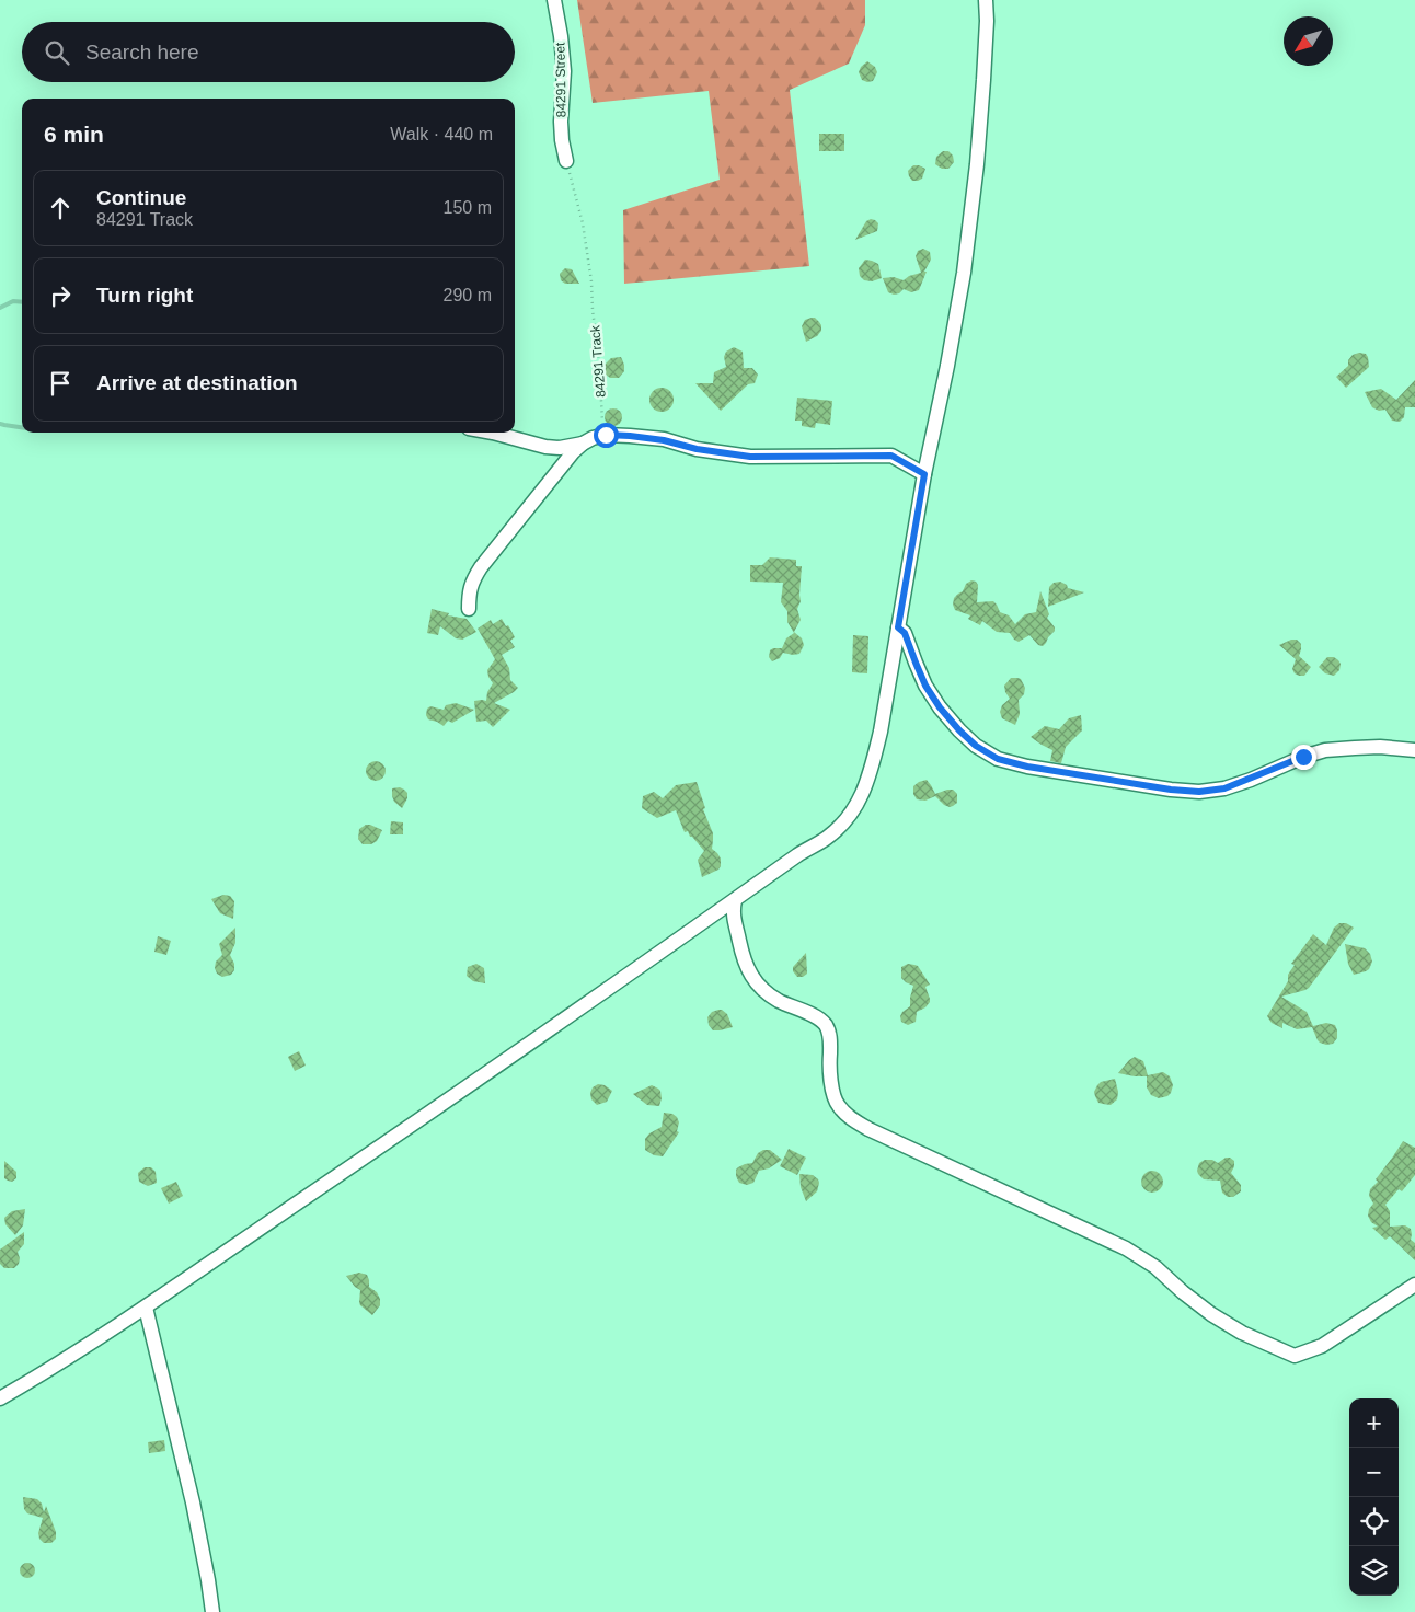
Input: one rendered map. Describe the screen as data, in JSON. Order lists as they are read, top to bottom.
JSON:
{
  "streets": {
    "street": ["84291 Street"],
    "path": ["84291 Track"]
  },
  "crossings": [
    ["84291 Street", "84291 Track"]
  ],
  "north": "bottom left",
  "page": {
    "search": "Search here",
    "heading": ["6 min", "Walk · 440 m"],
    "list": [
      ["Continue", "84291 Track", "150 m"],
      ["Turn right", "290 m"],
      "Arrive at destination"
    ],
    "map_buttons": ["+", "−"]
  }
}
